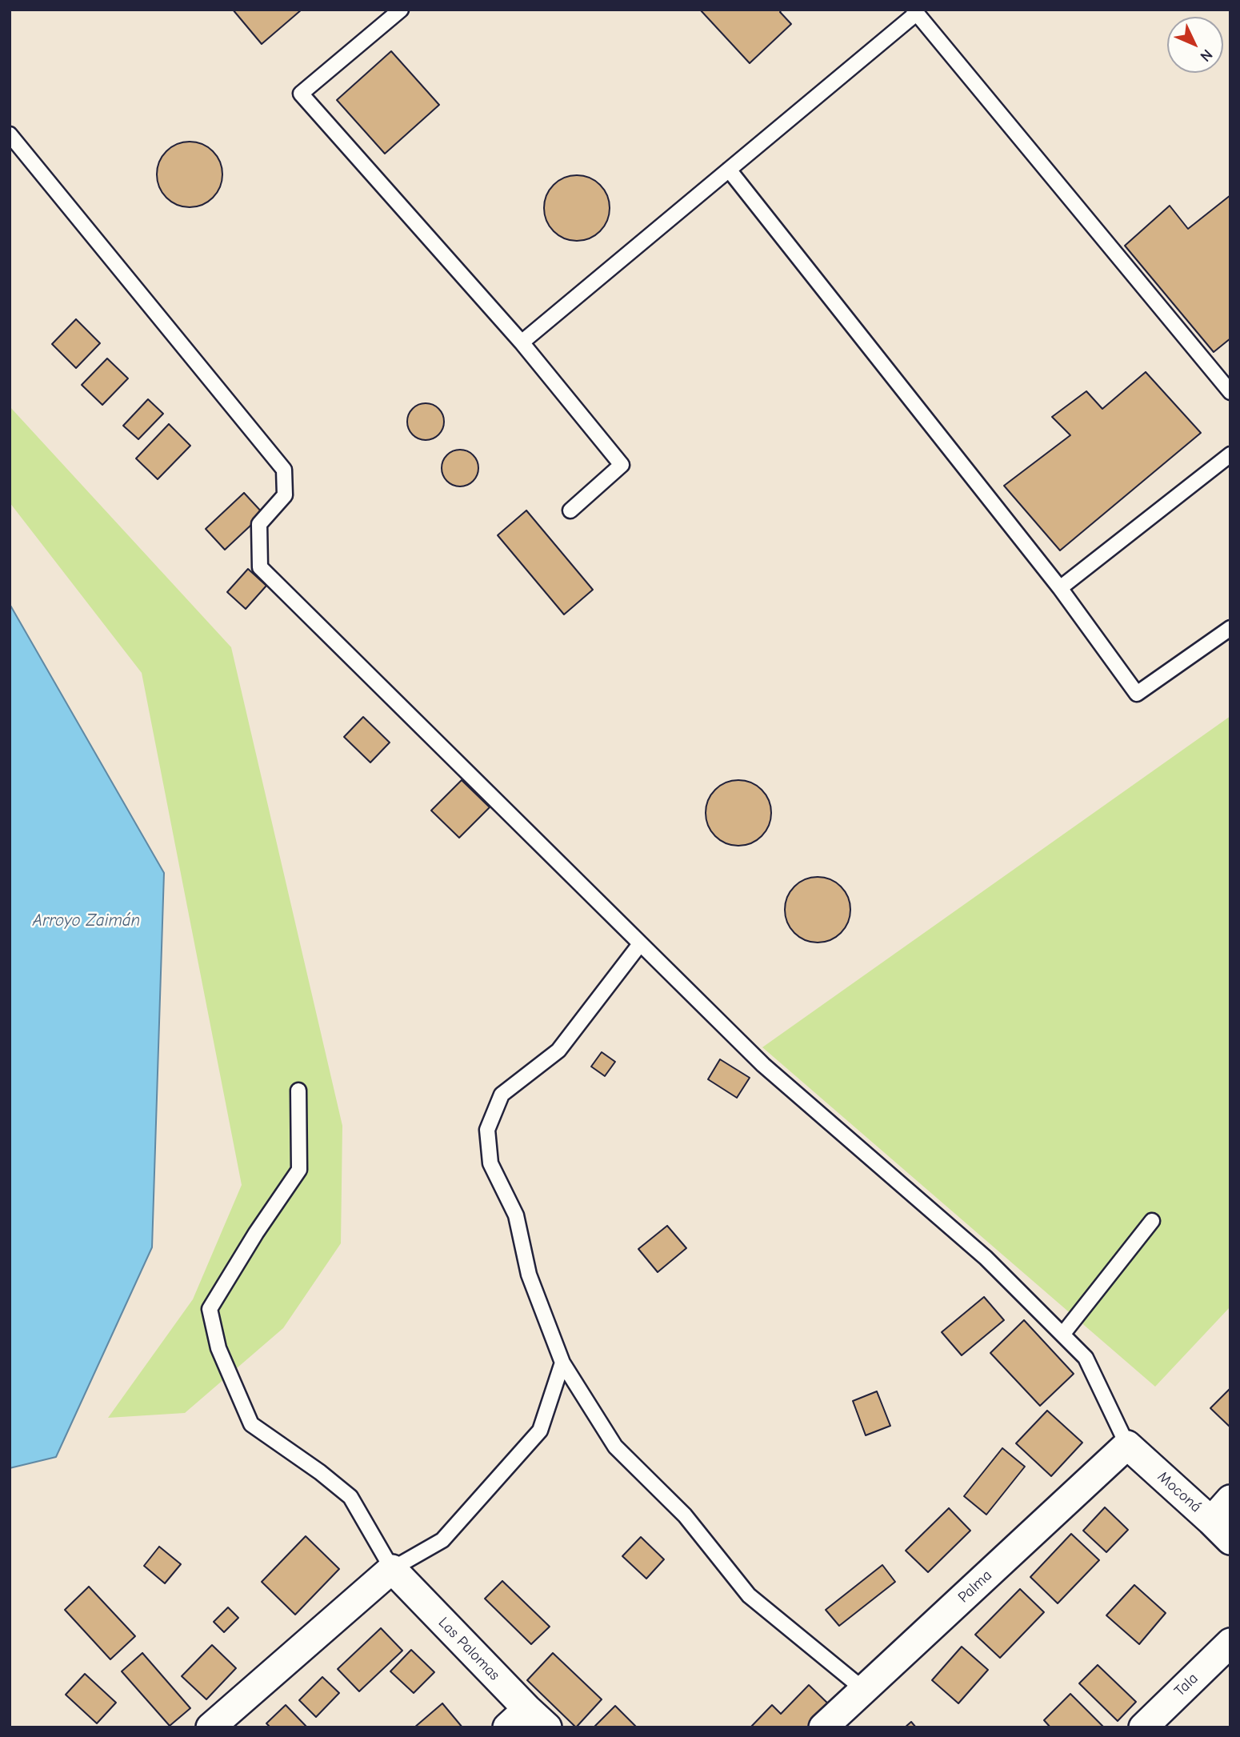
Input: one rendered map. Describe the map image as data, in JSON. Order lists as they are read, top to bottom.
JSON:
{
  "streets": {
    "street": [
      "Moconá",
      "Palma",
      "Las Palomas",
      "Tala"
    ]
  },
  "crossings": [
    ["Moconá", "Palma"]
  ],
  "water": ["Arroyo Zaimán"],
  "north": "bottom right"
}
